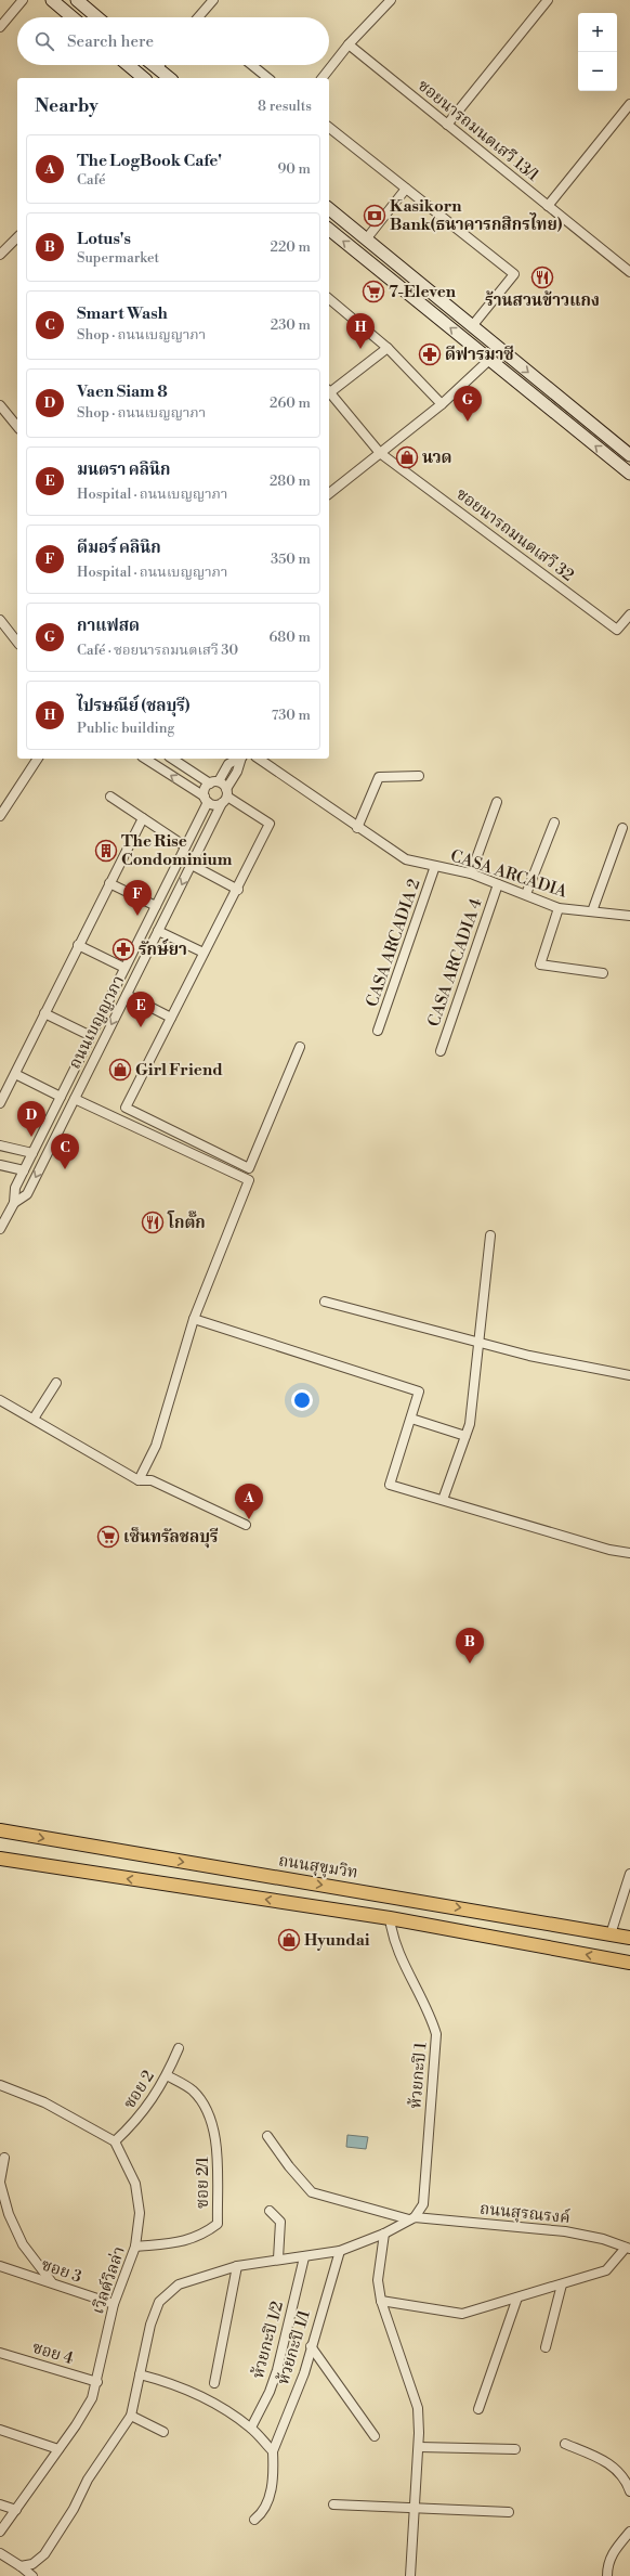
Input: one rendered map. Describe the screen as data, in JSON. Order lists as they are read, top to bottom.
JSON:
{
  "streets": {
    "main road": ["ถนนสุขุมวิท"],
    "street": [
      "ซอยนารถมนตเสวี 13/1",
      "ซอยนารถมนตเสวี 32",
      "CASA ARCADIA",
      "CASA ARCADIA 2",
      "CASA ARCADIA 4",
      "ถนนเบญญาภา",
      "ห้วยกะปิ 1",
      "ซอย 2",
      "ซอย 2/1",
      "ถนนสุรณรงค์",
      "ซอย 3",
      "เวิลด์วิลล่า",
      "ห้วยกะปิ 1/2",
      "ห้วยกะปิ 1/1",
      "ซอย 4"
    ]
  },
  "crossings": [
    ["CASA ARCADIA", "CASA ARCADIA 2"],
    ["CASA ARCADIA", "CASA ARCADIA 4"],
    ["ห้วยกะปิ 1", "ถนนสุรณรงค์"],
    ["ซอย 2", "ซอย 2/1"],
    ["ซอย 2", "เวิลด์วิลล่า"],
    ["ซอย 2/1", "เวิลด์วิลล่า"],
    ["ซอย 3", "เวิลด์วิลล่า"],
    ["เวิลด์วิลล่า", "ซอย 4"]
  ],
  "places": {
    "bank": ["Kasikorn Bank(ธนาคารกสิกรไทย)"],
    "restaurant": ["ร้านสวนข้าวแกง", "โกตั๊ก"],
    "supermarket": ["7-Eleven", "เซ็นทรัลชลบุรี"],
    "pharmacy": ["ดีฟารมาซี", "รักษ์ยา"],
    "shop": ["นวด", "Girl Friend", "Hyundai"],
    "building": ["The Rise Condominium"]
  },
  "page": {
    "map_buttons": ["+", "−"],
    "search": "Search here",
    "heading": ["Nearby", "8 results"],
    "list": [
      {
        "mark": "A",
        "name": "The LogBook Cafe'",
        "note": "Café",
        "value": "90 m"
      },
      {
        "mark": "B",
        "name": "Lotus's",
        "note": "Supermarket",
        "value": "220 m"
      },
      {
        "mark": "C",
        "name": "Smart Wash",
        "note": "Shop · ถนนเบญญาภา",
        "value": "230 m"
      },
      {
        "mark": "D",
        "name": "Vaen Siam 8",
        "note": "Shop · ถนนเบญญาภา",
        "value": "260 m"
      },
      {
        "mark": "E",
        "name": "มนตรา คลินิก",
        "note": "Hospital · ถนนเบญญาภา",
        "value": "280 m"
      },
      {
        "mark": "F",
        "name": "ดีมอร์ คลินิก",
        "note": "Hospital · ถนนเบญญาภา",
        "value": "350 m"
      },
      {
        "mark": "G",
        "name": "กาแฟสด",
        "note": "Café · ซอยนารถมนตเสวี 30",
        "value": "680 m"
      },
      {
        "mark": "H",
        "name": "ไปรษณีย์ (ชลบุรี)",
        "note": "Public building",
        "value": "730 m"
      }
    ],
    "pins": [
      "H",
      "G",
      "F",
      "E",
      "D",
      "C",
      "A",
      "B"
    ]
  }
}
